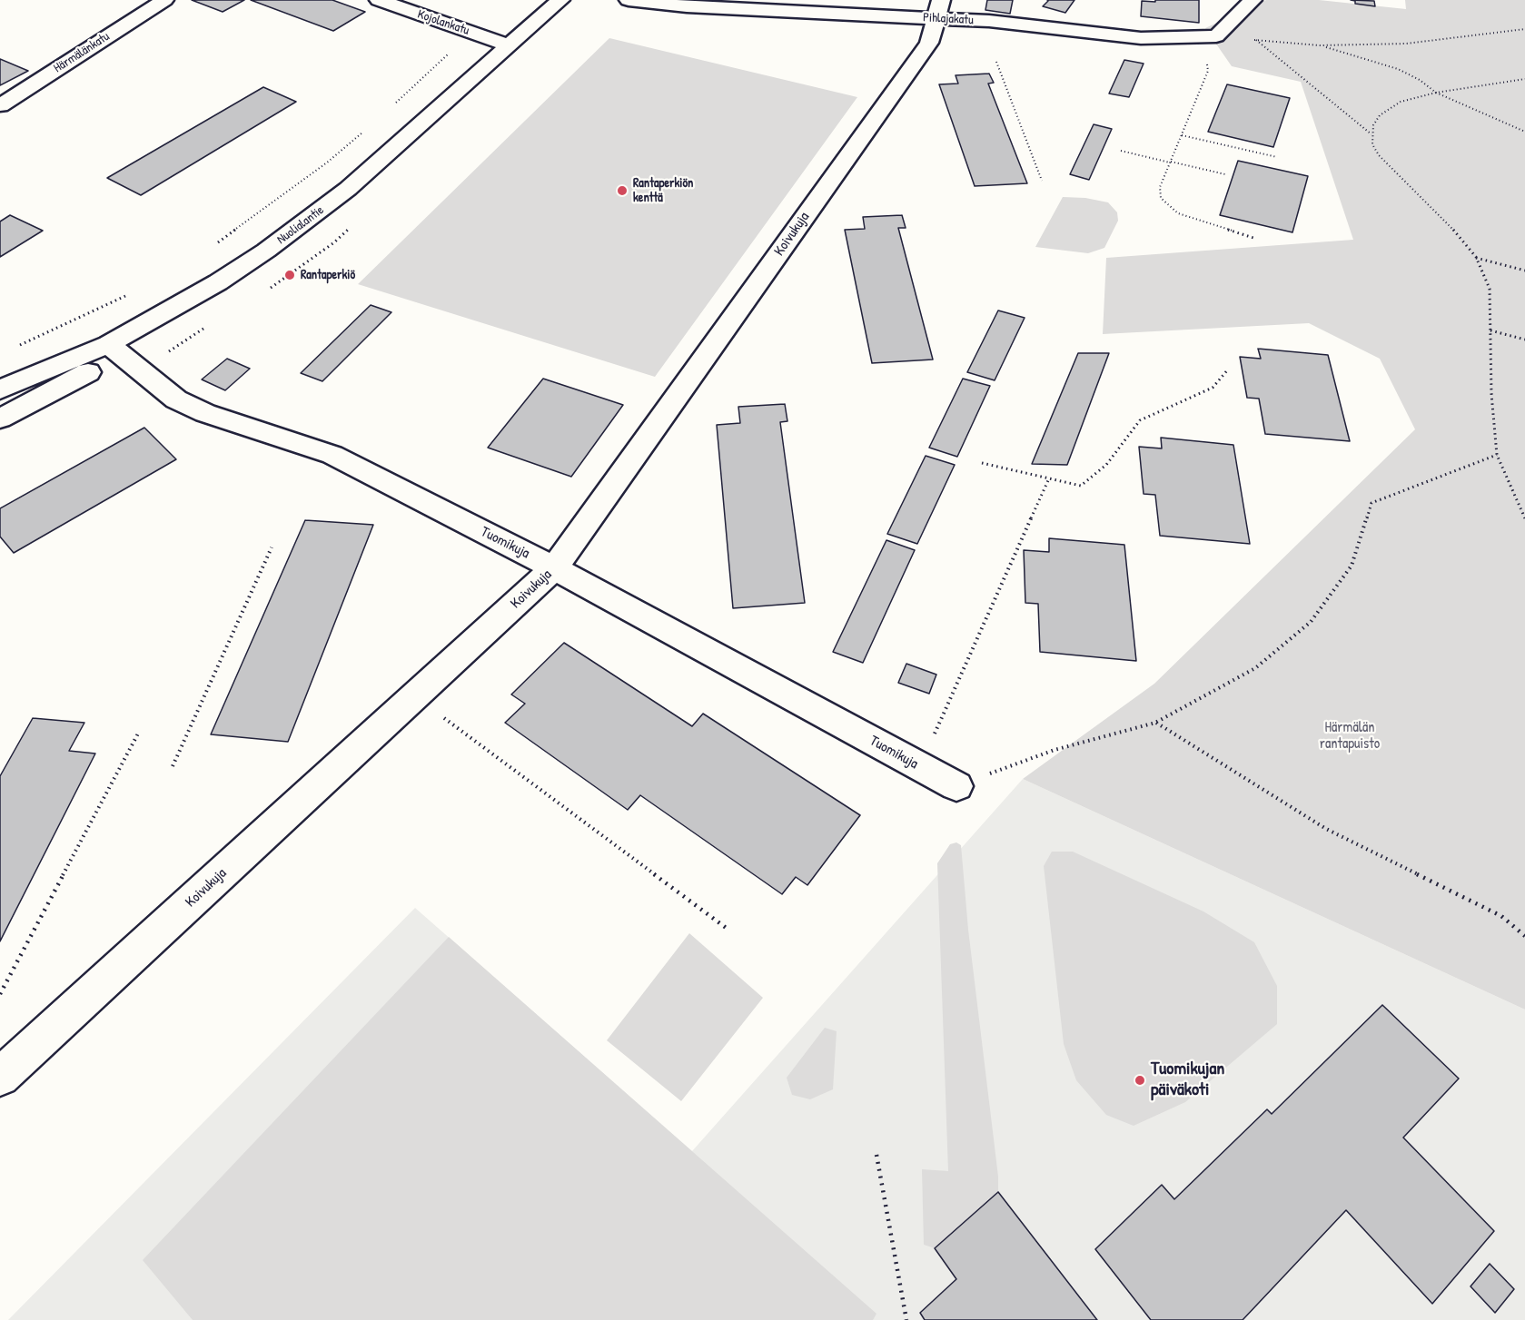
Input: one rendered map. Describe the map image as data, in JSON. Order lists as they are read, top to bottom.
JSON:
{
  "streets": {
    "street": [
      "Pihlajakatu",
      "Kojolankatu",
      "Härmälänkatu",
      "Nuolialantie",
      "Koivukuja",
      "Tuomikuja"
    ]
  },
  "crossings": [
    ["Pihlajakatu", "Koivukuja"],
    ["Kojolankatu", "Nuolialantie"],
    ["Nuolialantie", "Tuomikuja"],
    ["Koivukuja", "Tuomikuja"]
  ],
  "parks": ["Härmälän rantapuisto"],
  "places": ["Rantaperkiön kenttä", "Rantaperkiö", "Tuomikujan päiväkoti"]
}
